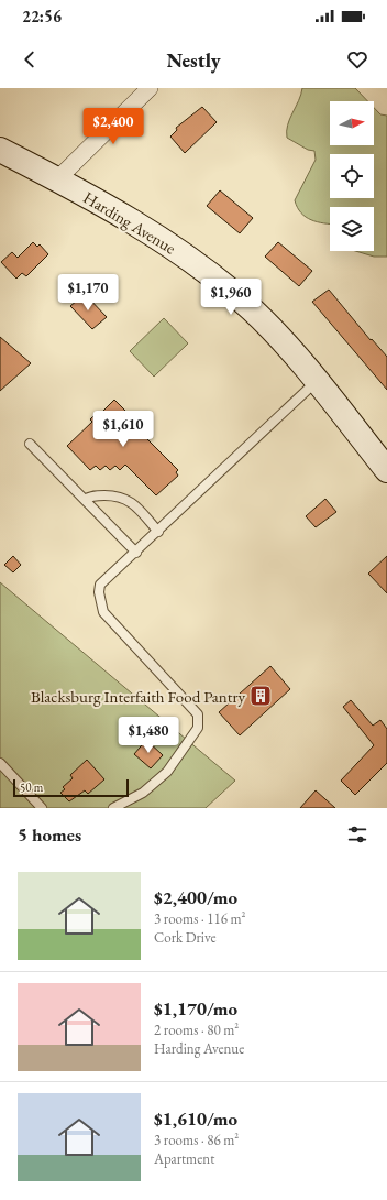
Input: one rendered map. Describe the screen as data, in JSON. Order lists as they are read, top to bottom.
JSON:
{
  "streets": {
    "main road": ["Harding Avenue"]
  },
  "places": {
    "building": ["Blacksburg Interfaith Food Pantry"]
  },
  "scale_bar": "50 m",
  "north": "right",
  "page": {
    "status": "22:56",
    "header": "Nestly",
    "price": [
      "$2,400",
      "$1,170",
      "$1,960",
      "$1,610",
      "$1,480"
    ],
    "scale": "50 m",
    "heading": "5 homes",
    "list": [
      {
        "name": "$2,400/mo",
        "note": "3 rooms · 116 m² · Cork Drive"
      },
      {
        "name": "$1,170/mo",
        "note": "2 rooms · 80 m² · Harding Avenue"
      },
      {
        "name": "$1,610/mo",
        "note": "3 rooms · 86 m² · Apartment"
      }
    ]
  }
}
